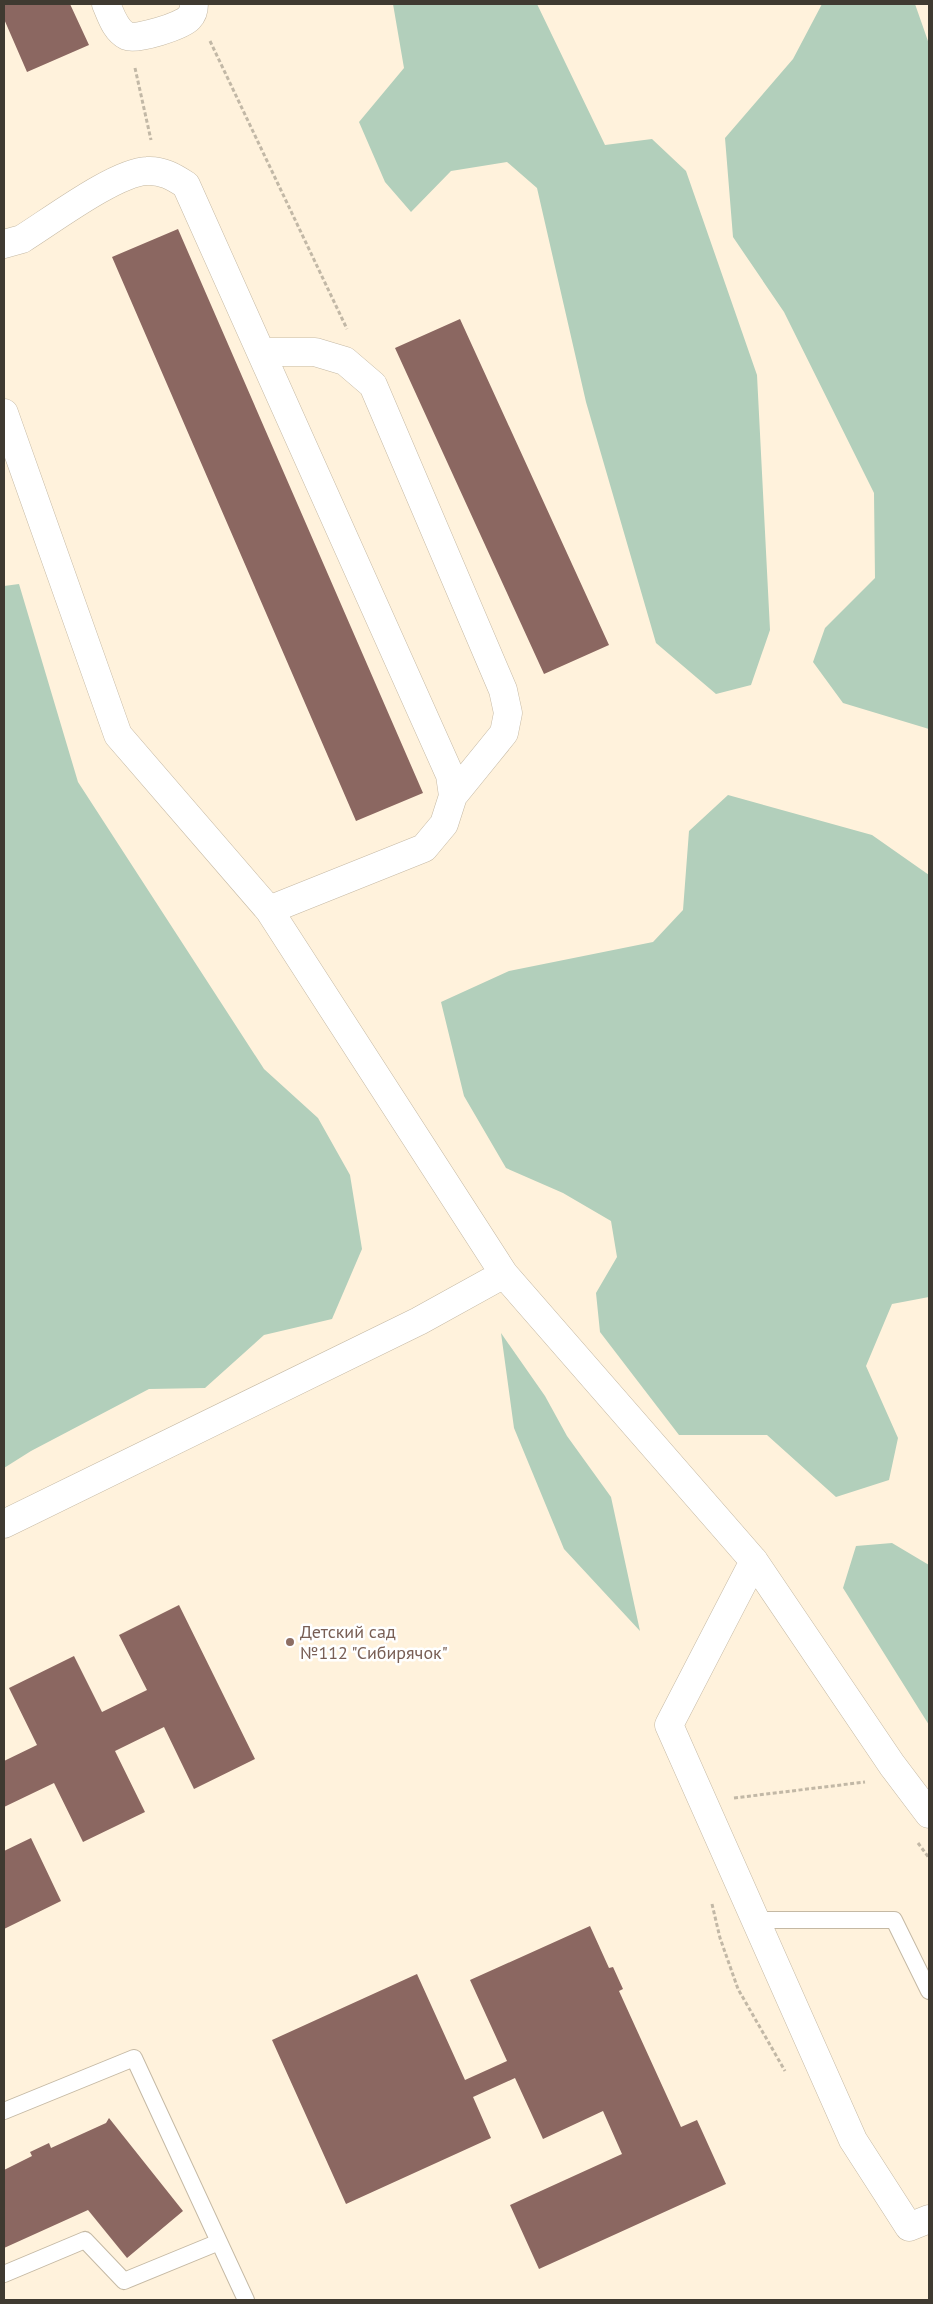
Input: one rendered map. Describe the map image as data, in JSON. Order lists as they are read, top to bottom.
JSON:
{
  "places": ["Детский сад №112 \"Сибирячок\""]
}
